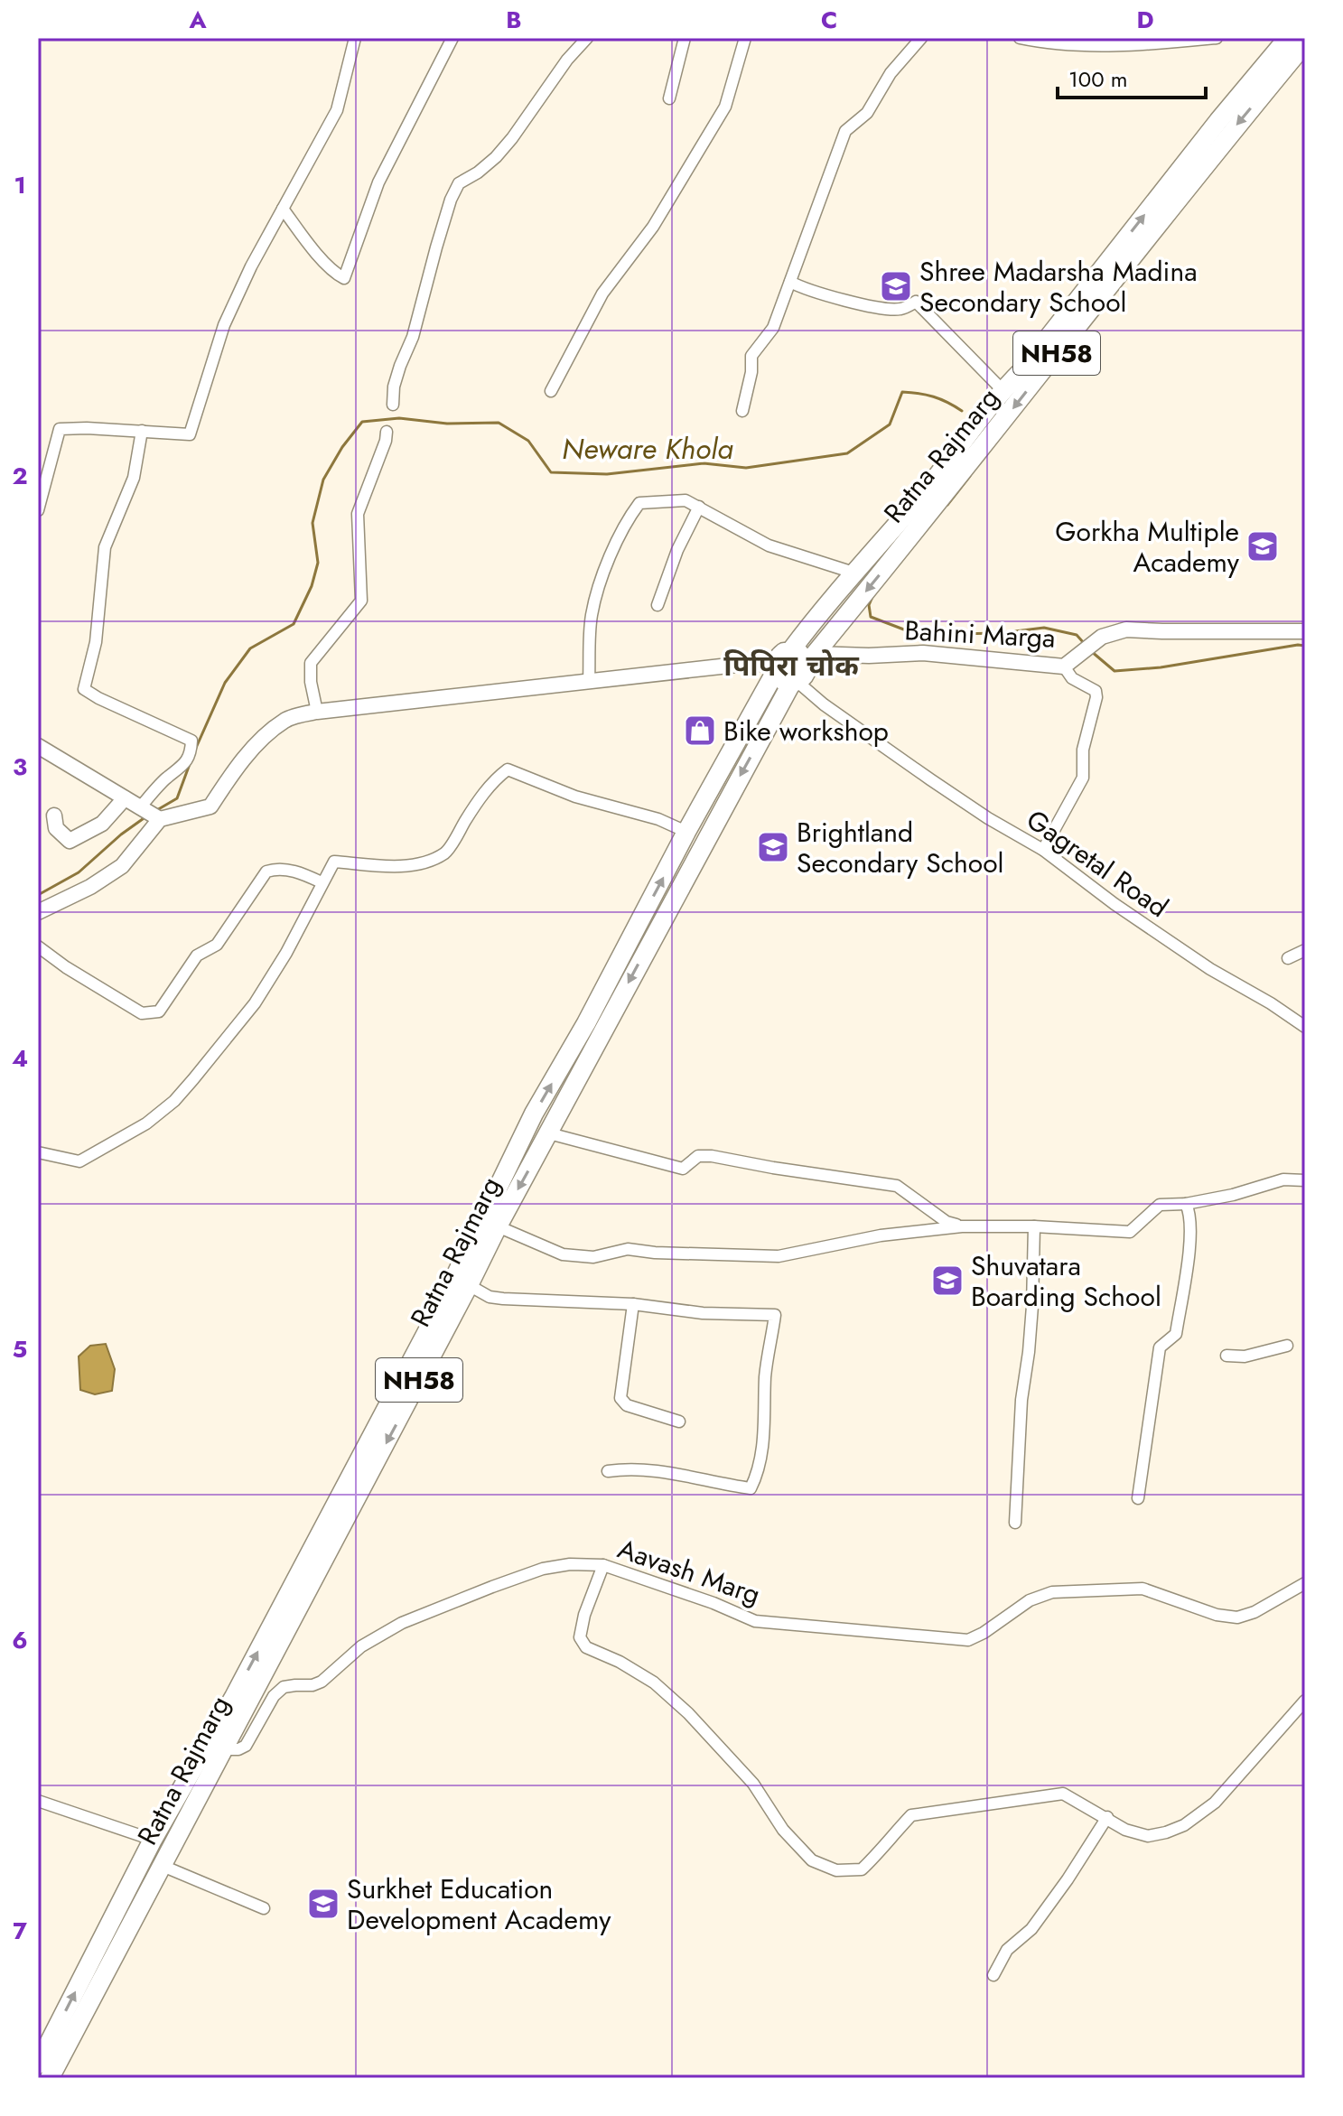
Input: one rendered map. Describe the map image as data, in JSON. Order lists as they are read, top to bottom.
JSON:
{
  "streets": {
    "main road": ["NH58", "Ratna Rajmarg"],
    "street": ["Bahini Marga", "Gagretal Road", "Aavash Marg"]
  },
  "crossings": [
    ["Ratna Rajmarg", "Bahini Marga"],
    ["Ratna Rajmarg", "Gagretal Road"],
    ["Ratna Rajmarg", "Aavash Marg"],
    ["Bahini Marga", "Gagretal Road"]
  ],
  "districts": ["पिपिरा चोक"],
  "water": ["Neware Khola"],
  "places": {
    "school or university": [
      "Shree Madarsha Madina Secondary School",
      "Gorkha Multiple Academy",
      "Brightland Secondary School",
      "Shuvatara Boarding School",
      "Surkhet Education Development Academy"
    ],
    "shop": ["Bike workshop"]
  },
  "scale_bar": "100 m",
  "grid": {
    "columns": [
      "A",
      "B",
      "C",
      "D"
    ],
    "rows": [
      "1",
      "2",
      "3",
      "4",
      "5",
      "6",
      "7"
    ]
  }
}
